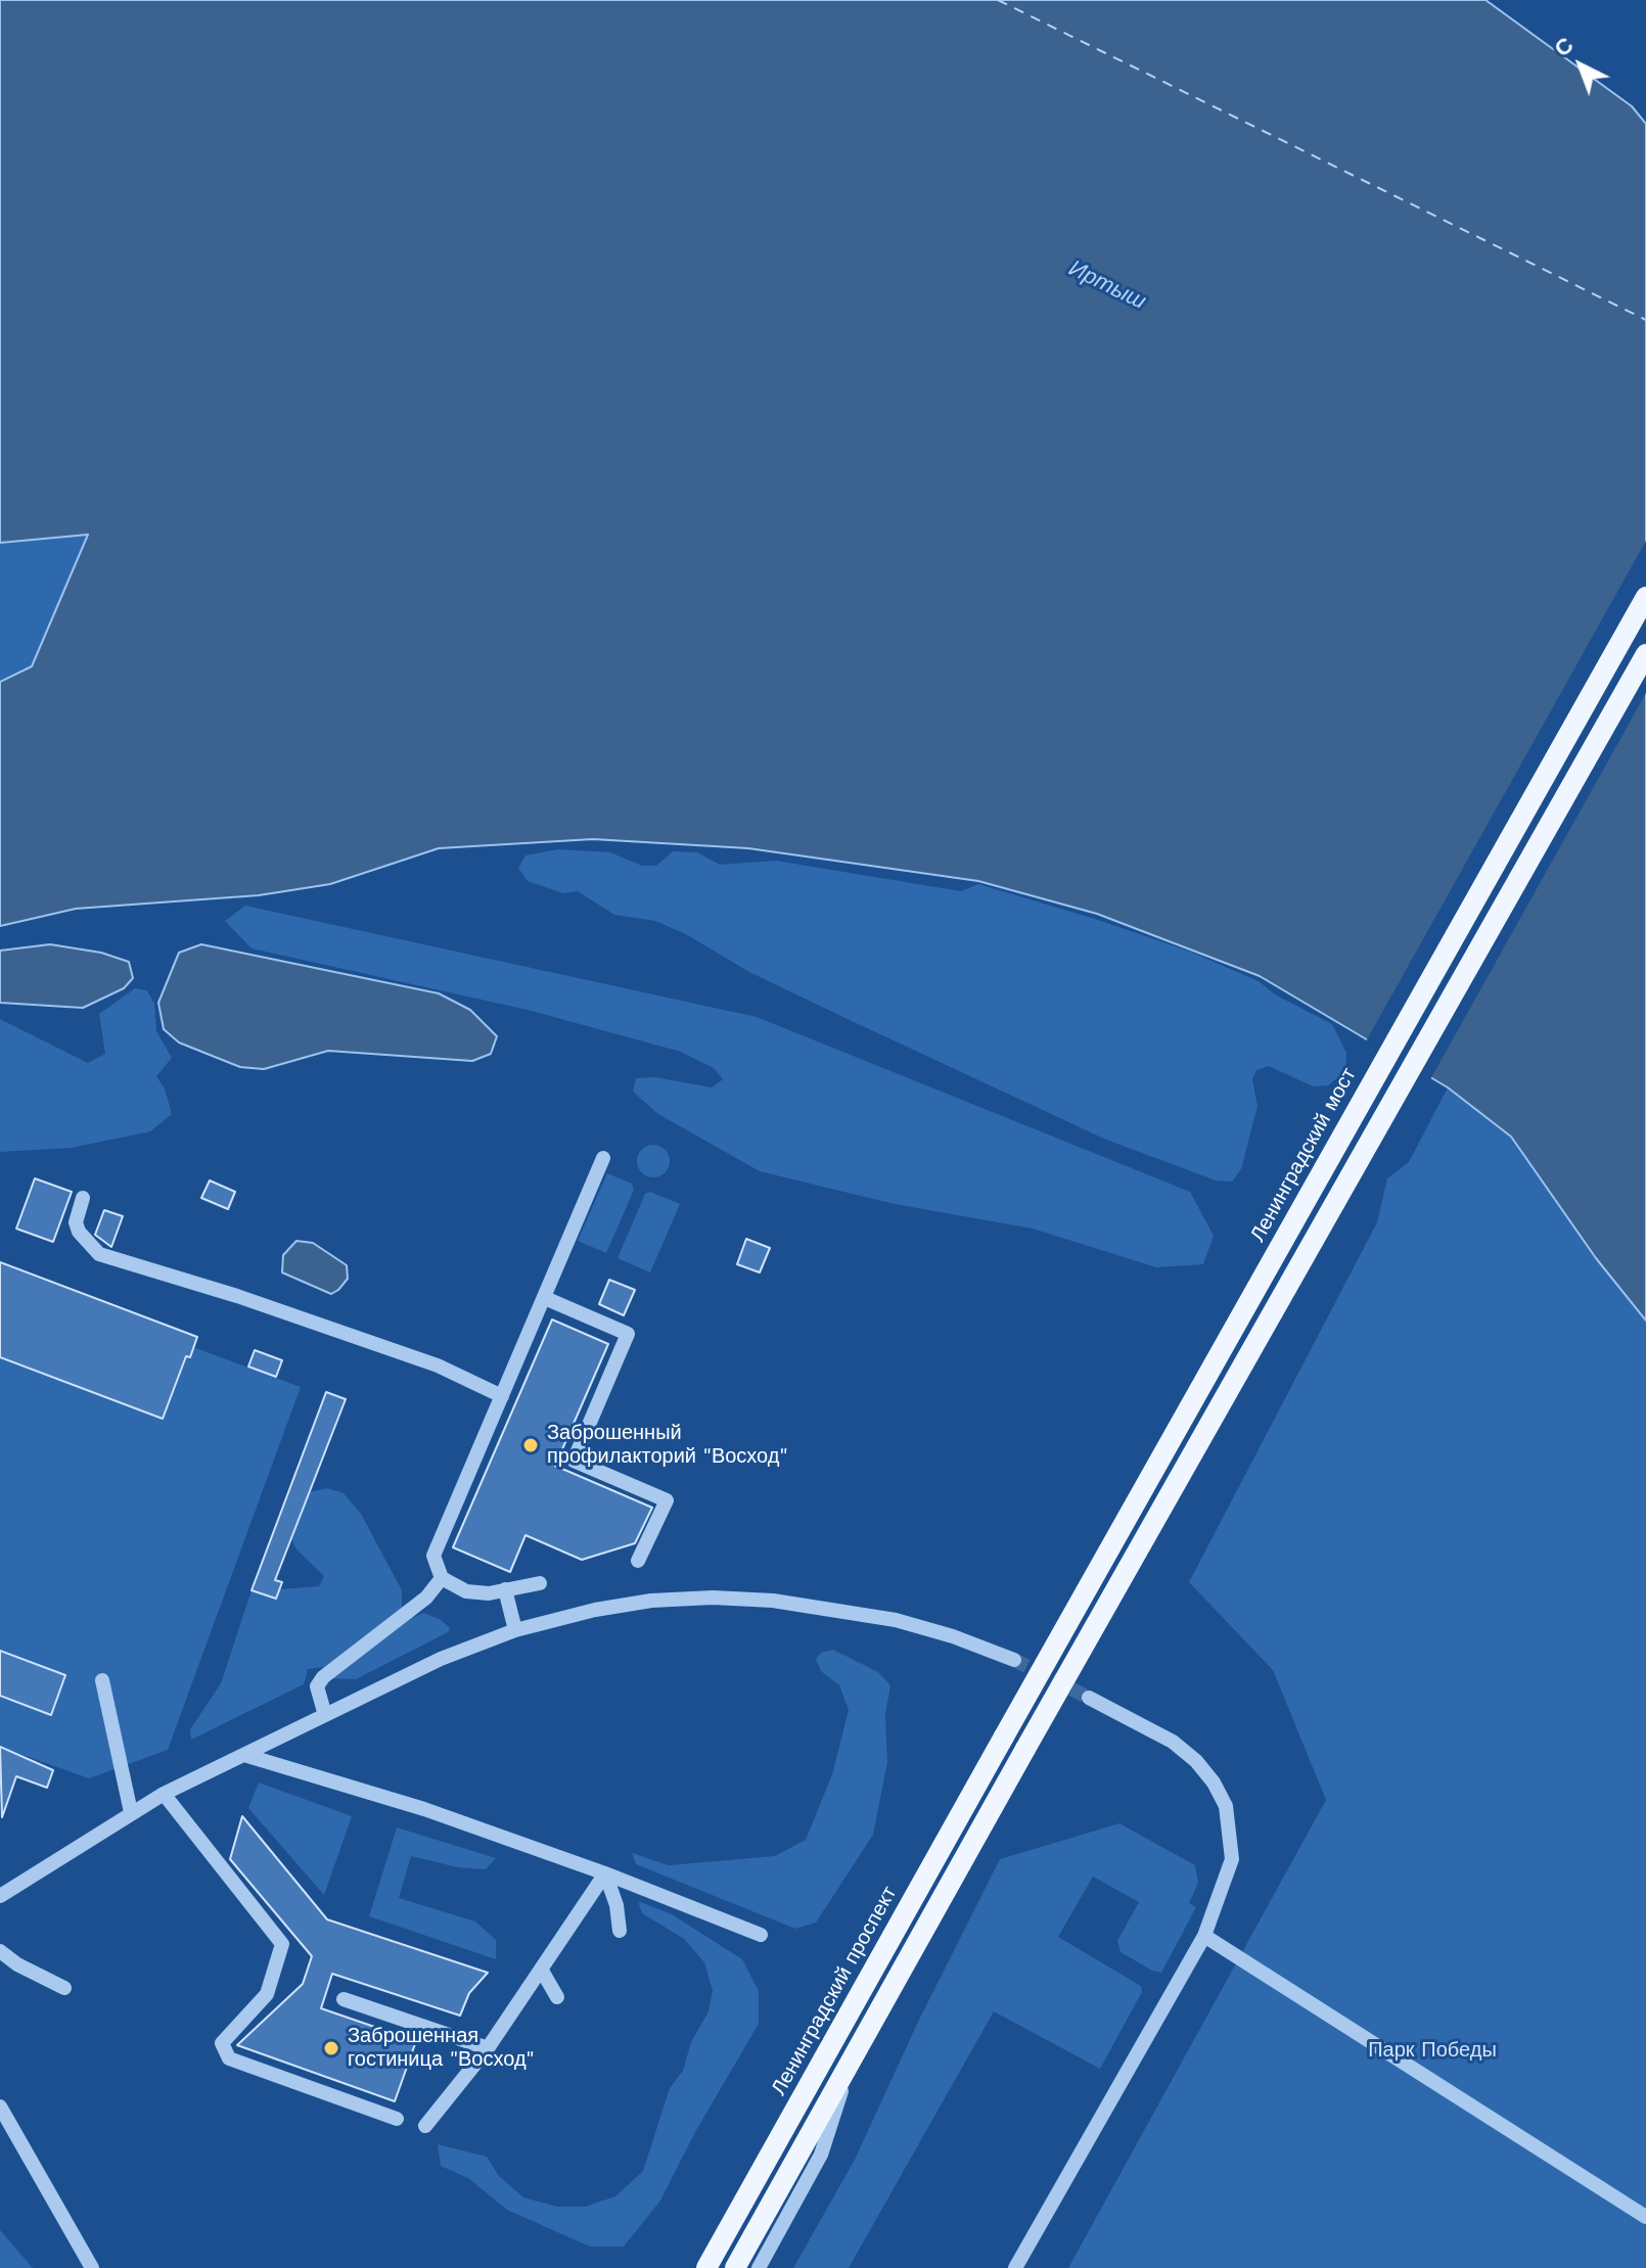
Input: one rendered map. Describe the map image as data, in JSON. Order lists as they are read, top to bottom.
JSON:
{
  "streets": {
    "main road": ["Ленинградский мост", "Ленинградский проспект"]
  },
  "crossings": [
    ["Ленинградский мост", "Ленинградский проспект"]
  ],
  "water": ["Иртыш"],
  "parks": ["Парк Победы"],
  "places": ["Заброшенный профилакторий \"Восход\"", "Заброшенная гостиница \"Восход\""],
  "north": "top left"
}
